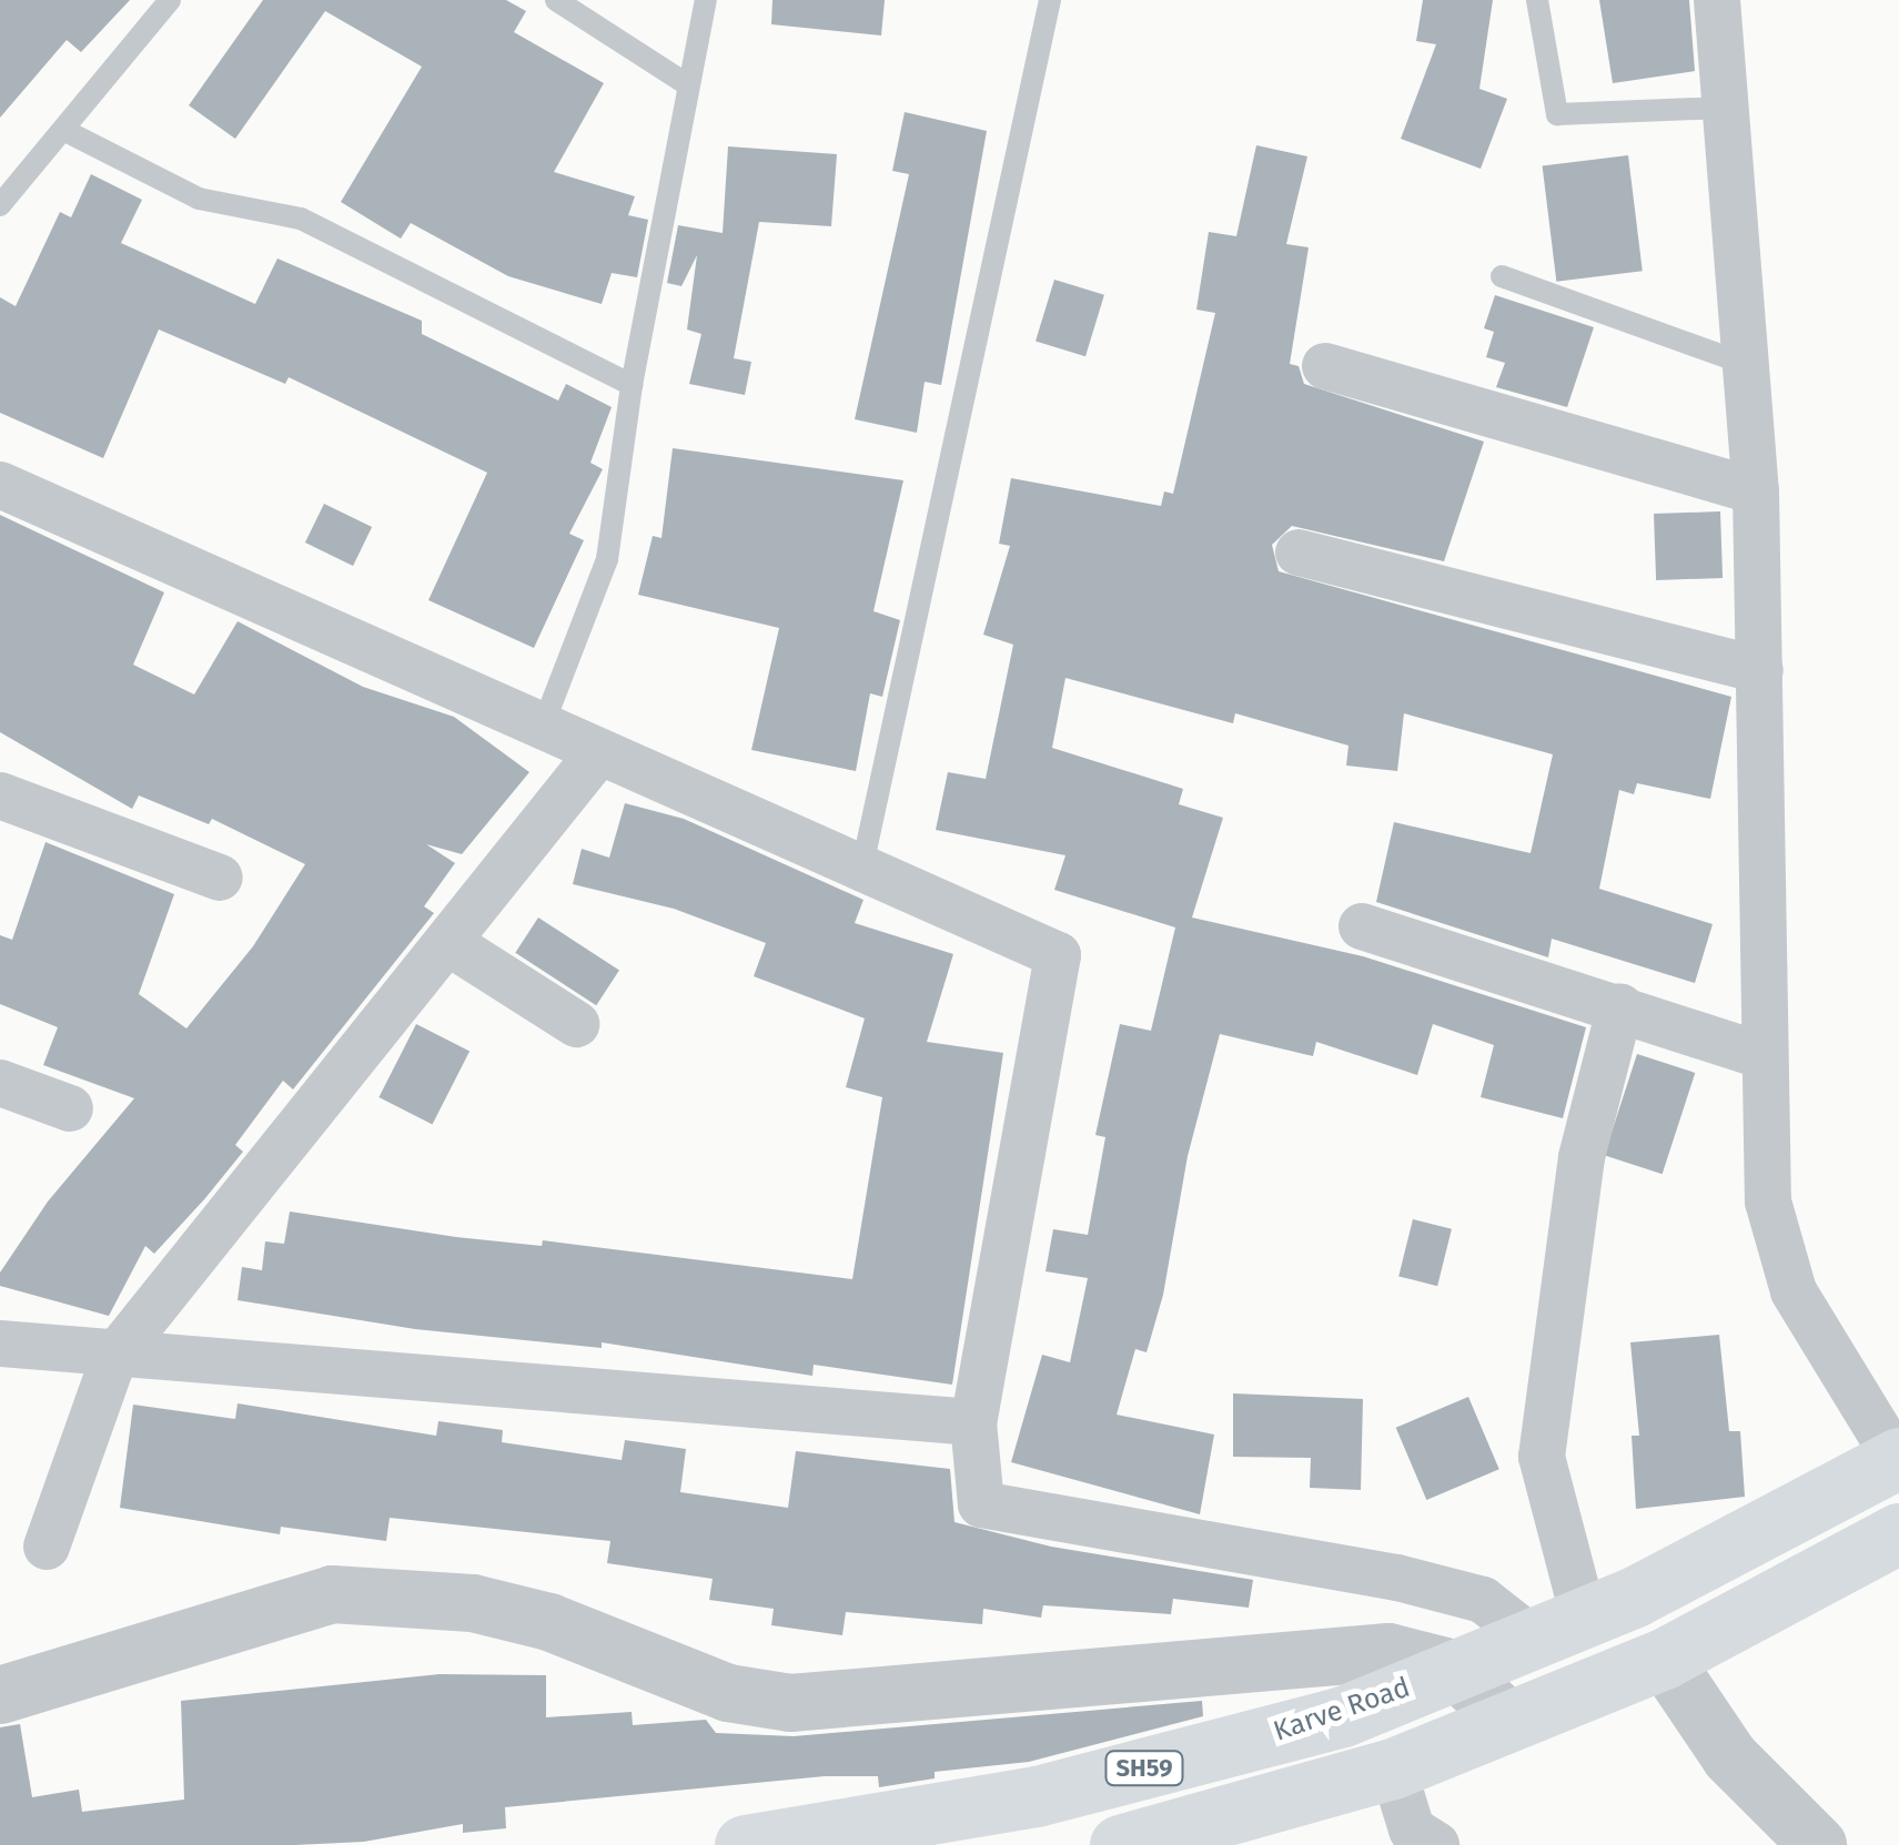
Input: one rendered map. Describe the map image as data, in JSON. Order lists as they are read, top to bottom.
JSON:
{
  "streets": {
    "main road": ["Karve Road", "SH59"]
  }
}
